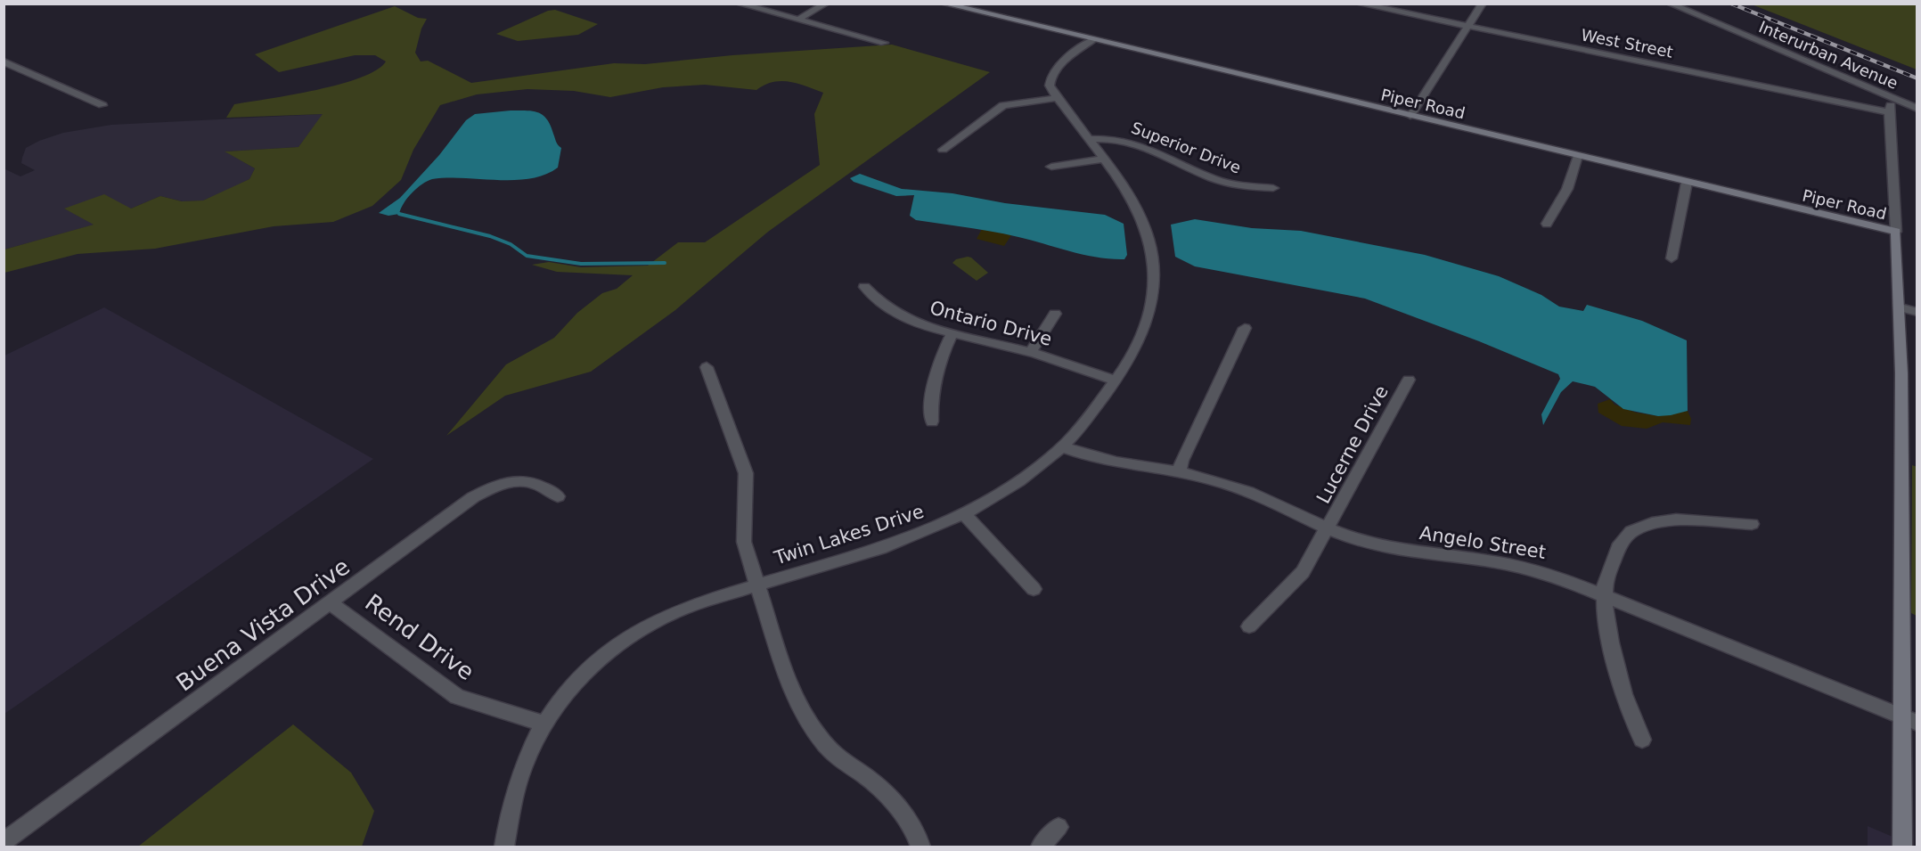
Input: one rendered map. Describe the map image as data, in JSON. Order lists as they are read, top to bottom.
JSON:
{
  "streets": {
    "street": [
      "West Street",
      "Interurban Avenue",
      "Piper Road",
      "Superior Drive",
      "Ontario Drive",
      "Lucerne Drive",
      "Twin Lakes Drive",
      "Angelo Street",
      "Buena Vista Drive",
      "Rend Drive"
    ]
  },
  "crossings": [
    ["Piper Road", "Twin Lakes Drive"],
    ["Superior Drive", "Twin Lakes Drive"],
    ["Ontario Drive", "Twin Lakes Drive"],
    ["Lucerne Drive", "Angelo Street"],
    ["Twin Lakes Drive", "Angelo Street"],
    ["Twin Lakes Drive", "Rend Drive"],
    ["Buena Vista Drive", "Rend Drive"]
  ]
}
